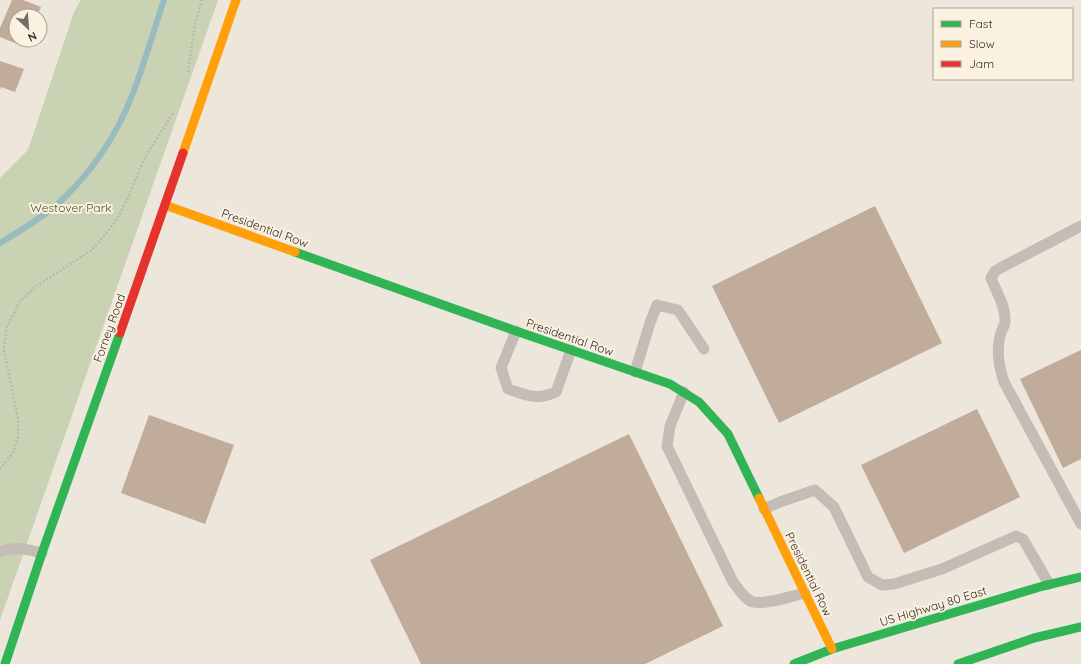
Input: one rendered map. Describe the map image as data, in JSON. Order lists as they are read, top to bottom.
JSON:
{
  "streets": {
    "main road": ["Presidential Row", "Forney Road", "US Highway 80 East"]
  },
  "crossings": [
    ["Presidential Row", "Forney Road"],
    ["Presidential Row", "US Highway 80 East"]
  ],
  "parks": ["Westover Park"],
  "legend": ["Fast", "Slow", "Jam"],
  "north": "bottom right"
}
